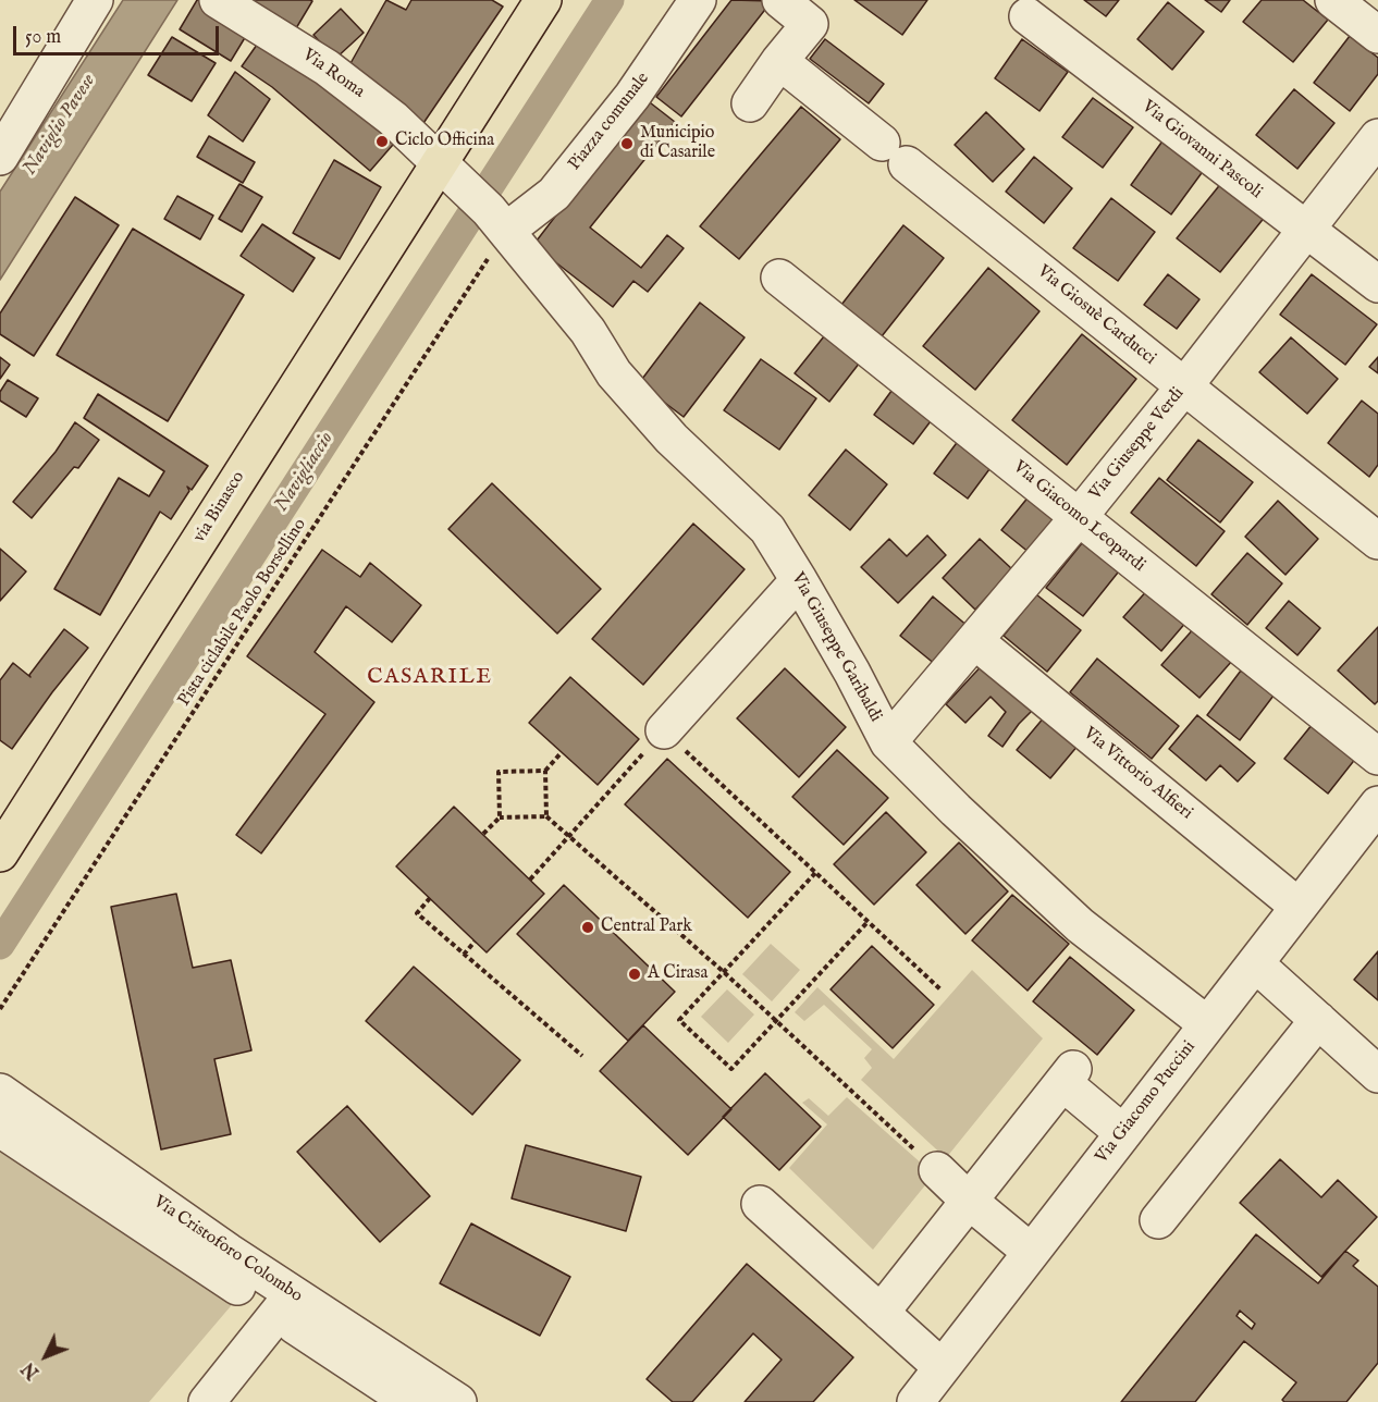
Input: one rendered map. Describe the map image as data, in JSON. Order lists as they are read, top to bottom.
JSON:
{
  "streets": {
    "main road": ["via Binasco"],
    "street": [
      "Via Roma",
      "Piazza comunale",
      "Via Giovanni Pascoli",
      "Via Giosuè Carducci",
      "Via Giuseppe Verdi",
      "Via Giacomo Leopardi",
      "Via Giuseppe Garibaldi",
      "Via Vittorio Alfieri",
      "Via Giacomo Puccini",
      "Via Cristoforo Colombo"
    ],
    "path": ["Pista ciclabile Paolo Borsellino"]
  },
  "crossings": [
    ["Via Roma", "Piazza comunale"],
    ["Via Roma", "via Binasco"],
    ["Via Roma", "Pista ciclabile Paolo Borsellino"],
    ["Via Roma", "Via Giuseppe Garibaldi"],
    ["Piazza comunale", "Pista ciclabile Paolo Borsellino"],
    ["Piazza comunale", "Via Giuseppe Garibaldi"],
    ["Via Giovanni Pascoli", "Via Giuseppe Verdi"],
    ["Via Giosuè Carducci", "Via Giuseppe Verdi"],
    ["Via Giuseppe Verdi", "Via Giacomo Leopardi"],
    ["Via Giuseppe Verdi", "Via Giuseppe Garibaldi"],
    ["Via Giuseppe Verdi", "Via Vittorio Alfieri"],
    ["Pista ciclabile Paolo Borsellino", "Via Giuseppe Garibaldi"],
    ["Via Giuseppe Garibaldi", "Via Giacomo Puccini"],
    ["Via Vittorio Alfieri", "Via Giacomo Puccini"]
  ],
  "districts": ["CASARILE"],
  "water": ["Naviglio Pavese", "Navigliaccio"],
  "places": [
    "Ciclo Officina",
    "Municipio di Casarile",
    "Central Park",
    "A Cirasa"
  ],
  "scale_bar": "50 m",
  "north": "bottom left"
}
